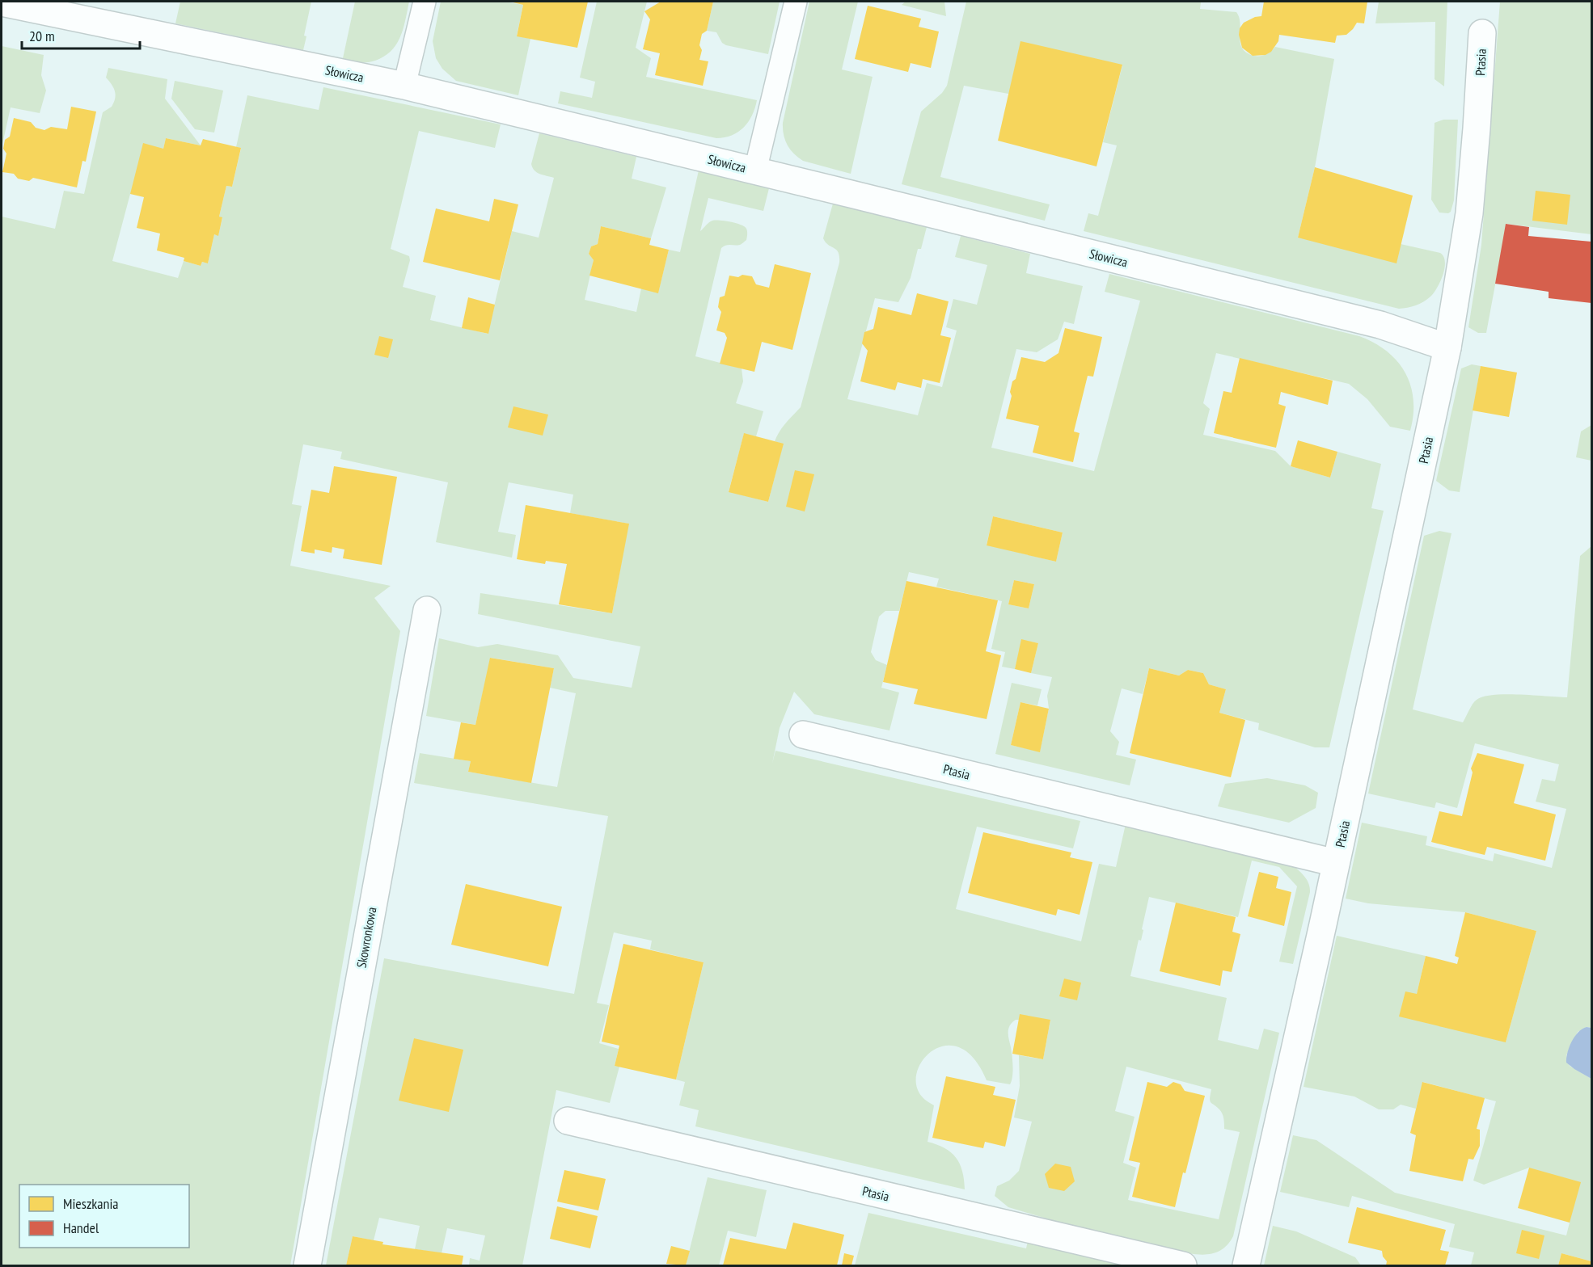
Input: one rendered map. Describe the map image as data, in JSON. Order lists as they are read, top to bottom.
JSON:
{
  "streets": {
    "street": ["Ptasia", "Słowicza", "Skowronkowa"]
  },
  "crossings": [
    ["Ptasia", "Słowicza"]
  ],
  "legend": ["Mieszkania", "Handel"],
  "scale_bar": "20 m"
}
